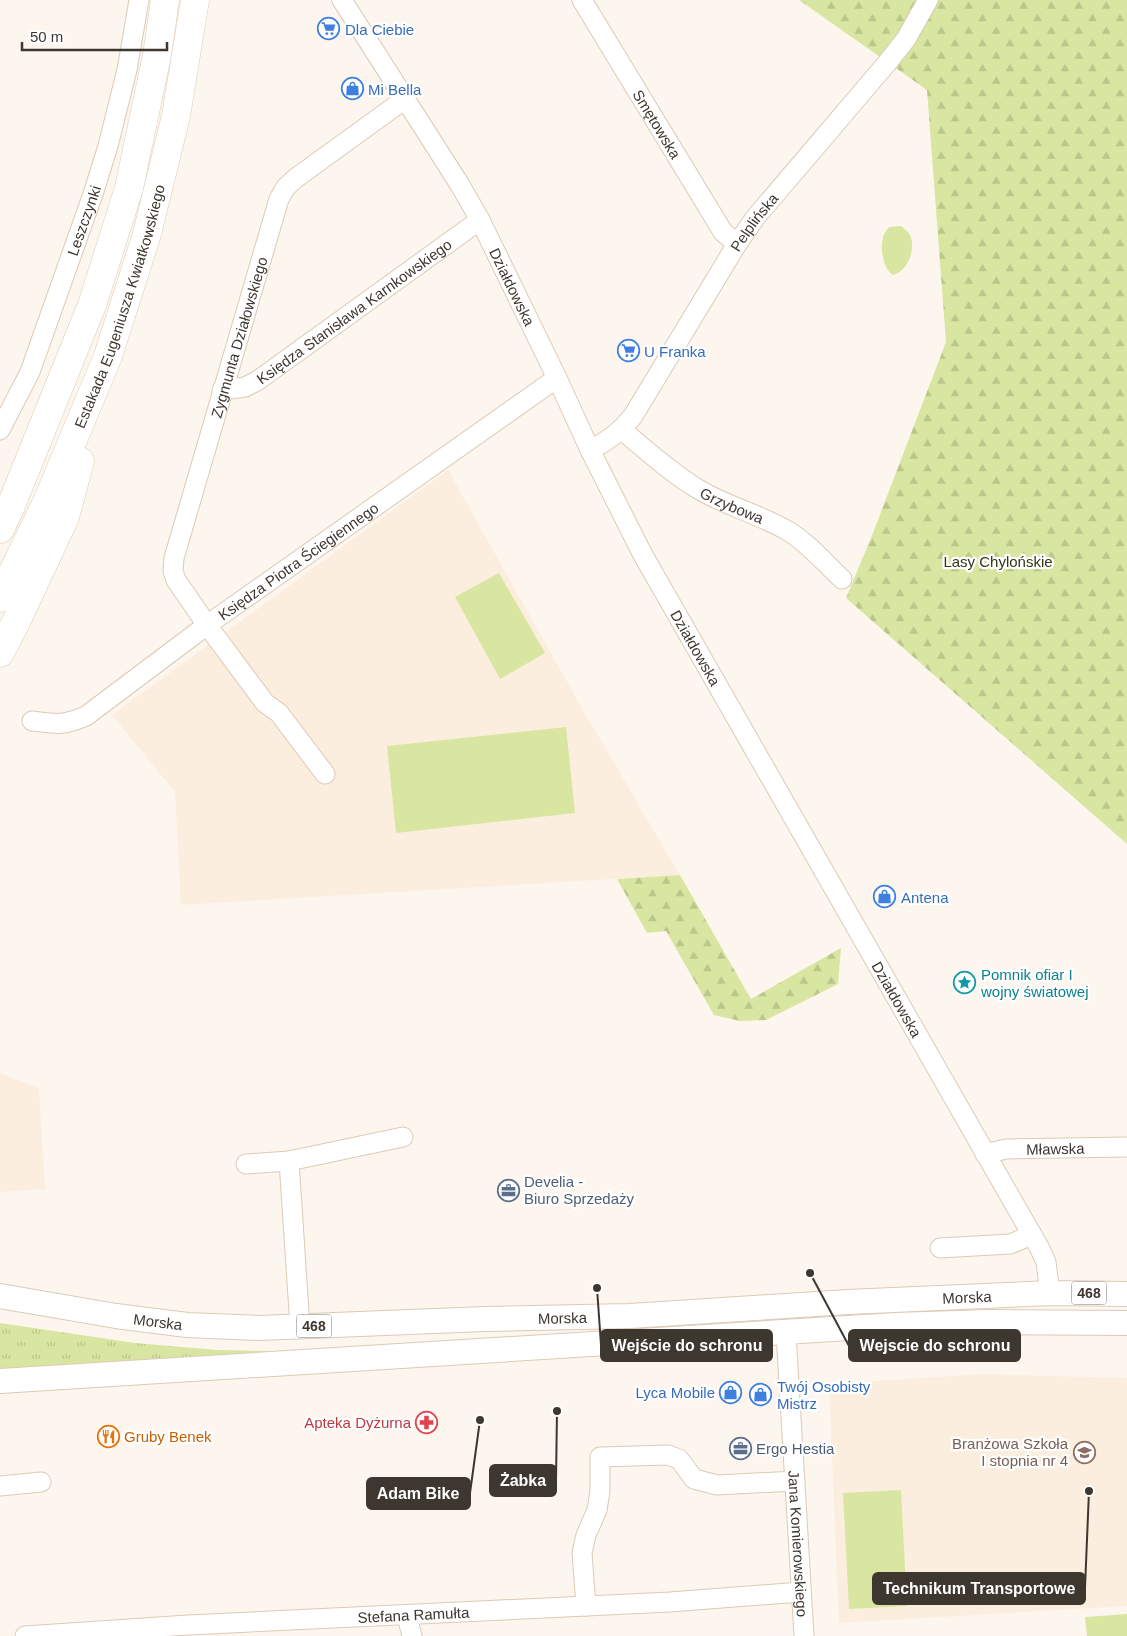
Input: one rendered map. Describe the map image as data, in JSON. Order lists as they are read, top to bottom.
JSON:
{
  "streets": {
    "highway": ["Estakada Eugeniusza Kwiatkowskiego"],
    "main road": ["468", "Morska"],
    "street": [
      "Smętowska",
      "Leszczynki",
      "Pelplińska",
      "Działdowska",
      "Księdza Stanisława Karnkowskiego",
      "Zygmunta Działowskiego",
      "Grzybowa",
      "Księdza Piotra Ściegiennego",
      "Mławska",
      "Jana Komierowskiego",
      "Stefana Ramułta"
    ]
  },
  "crossings": [
    ["Smętowska", "Pelplińska"],
    ["Pelplińska", "Działdowska"],
    ["Pelplińska", "Grzybowa"],
    ["Działdowska", "Księdza Stanisława Karnkowskiego"],
    ["Działdowska", "Zygmunta Działowskiego"],
    ["Działdowska", "Księdza Piotra Ściegiennego"],
    ["Działdowska", "Mławska"],
    ["Działdowska", "Morska"],
    ["Księdza Stanisława Karnkowskiego", "Zygmunta Działowskiego"],
    ["Zygmunta Działowskiego", "Księdza Piotra Ściegiennego"],
    ["Morska", "Jana Komierowskiego"],
    ["Jana Komierowskiego", "Stefana Ramułta"]
  ],
  "parks": ["Lasy Chylońskie"],
  "places": {
    "supermarket": ["Dla Ciebie", "U Franka"],
    "shop": [
      "Mi Bella",
      "Antena",
      "Lyca Mobile",
      "Twój Osobisty Mistrz"
    ],
    "place": ["Pomnik ofiar I wojny światowej"],
    "office": ["Develia - Biuro Sprzedaży", "Ergo Hestia"],
    "other": [
      "Wejscie do schronu",
      "Wejście do schronu",
      "Żabka",
      "Adam Bike",
      "Technikum Transportowe"
    ],
    "pharmacy": ["Apteka Dyżurna"],
    "restaurant": ["Gruby Benek"],
    "school or university": ["Branżowa Szkoła I stopnia nr 4"]
  },
  "scale_bar": "50 m"
}
